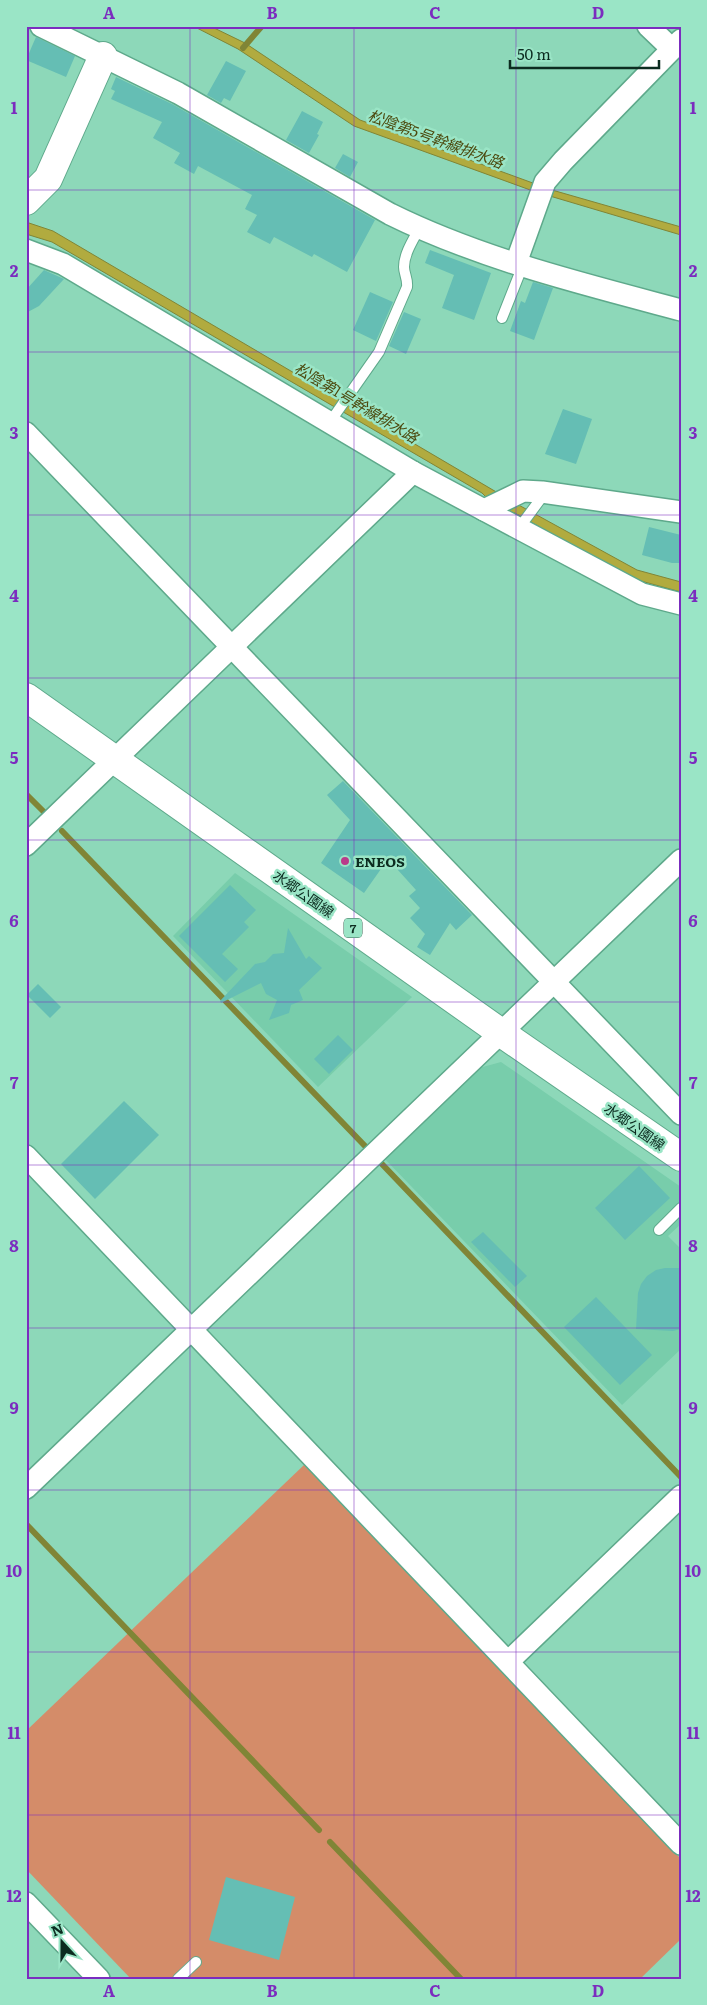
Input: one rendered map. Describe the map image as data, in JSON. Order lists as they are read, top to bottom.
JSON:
{
  "streets": {
    "main road": ["水郷公園線", "7"]
  },
  "water": ["松陰第5号幹線排水路", "松陰第1号幹線排水路"],
  "places": ["ENEOS"],
  "scale_bar": "50 m",
  "north": "top",
  "grid": {
    "columns": [
      "A",
      "B",
      "C",
      "D"
    ],
    "rows": [
      "1",
      "2",
      "3",
      "4",
      "5",
      "6",
      "7",
      "8",
      "9",
      "10",
      "11",
      "12"
    ]
  }
}
